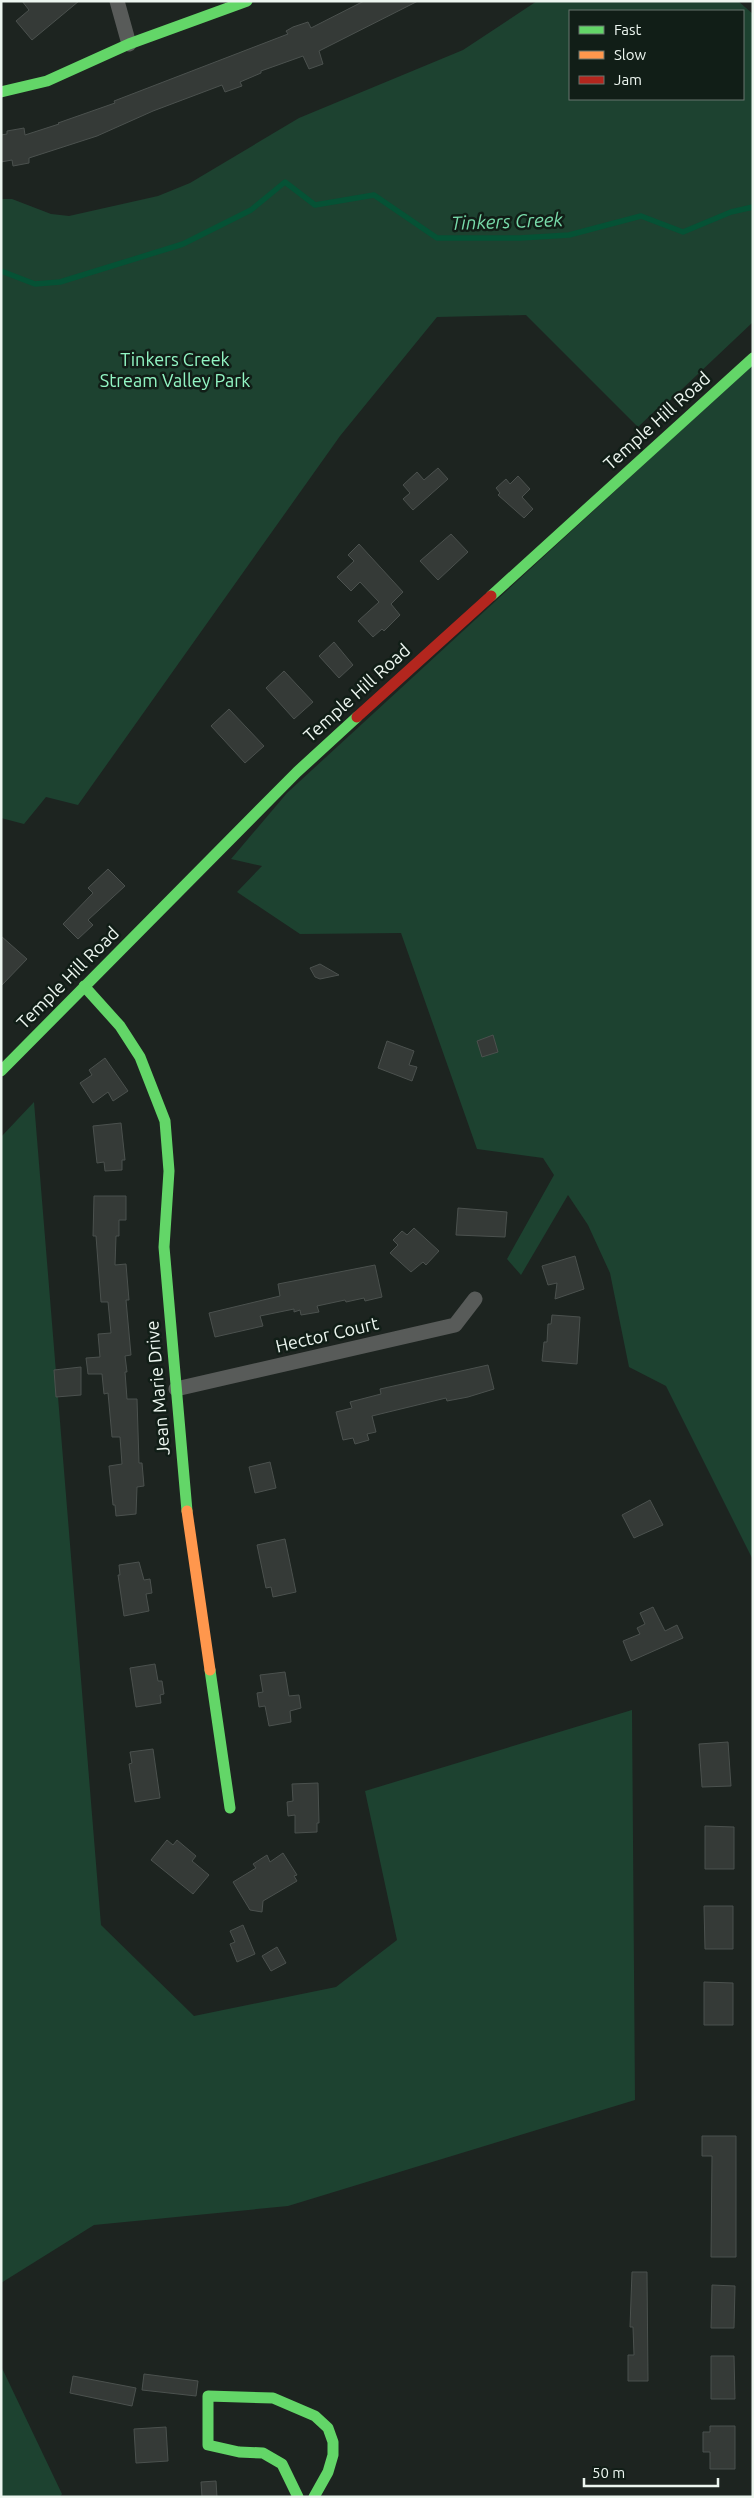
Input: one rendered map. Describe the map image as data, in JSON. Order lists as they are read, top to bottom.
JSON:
{
  "streets": {
    "street": ["Temple Hill Road", "Hector Court", "Jean Marie Drive"]
  },
  "crossings": [
    ["Temple Hill Road", "Jean Marie Drive"],
    ["Hector Court", "Jean Marie Drive"]
  ],
  "water": ["Tinkers Creek"],
  "parks": ["Tinkers Creek Stream Valley Park"],
  "legend": ["Fast", "Slow", "Jam"],
  "scale_bar": "50 m"
}
